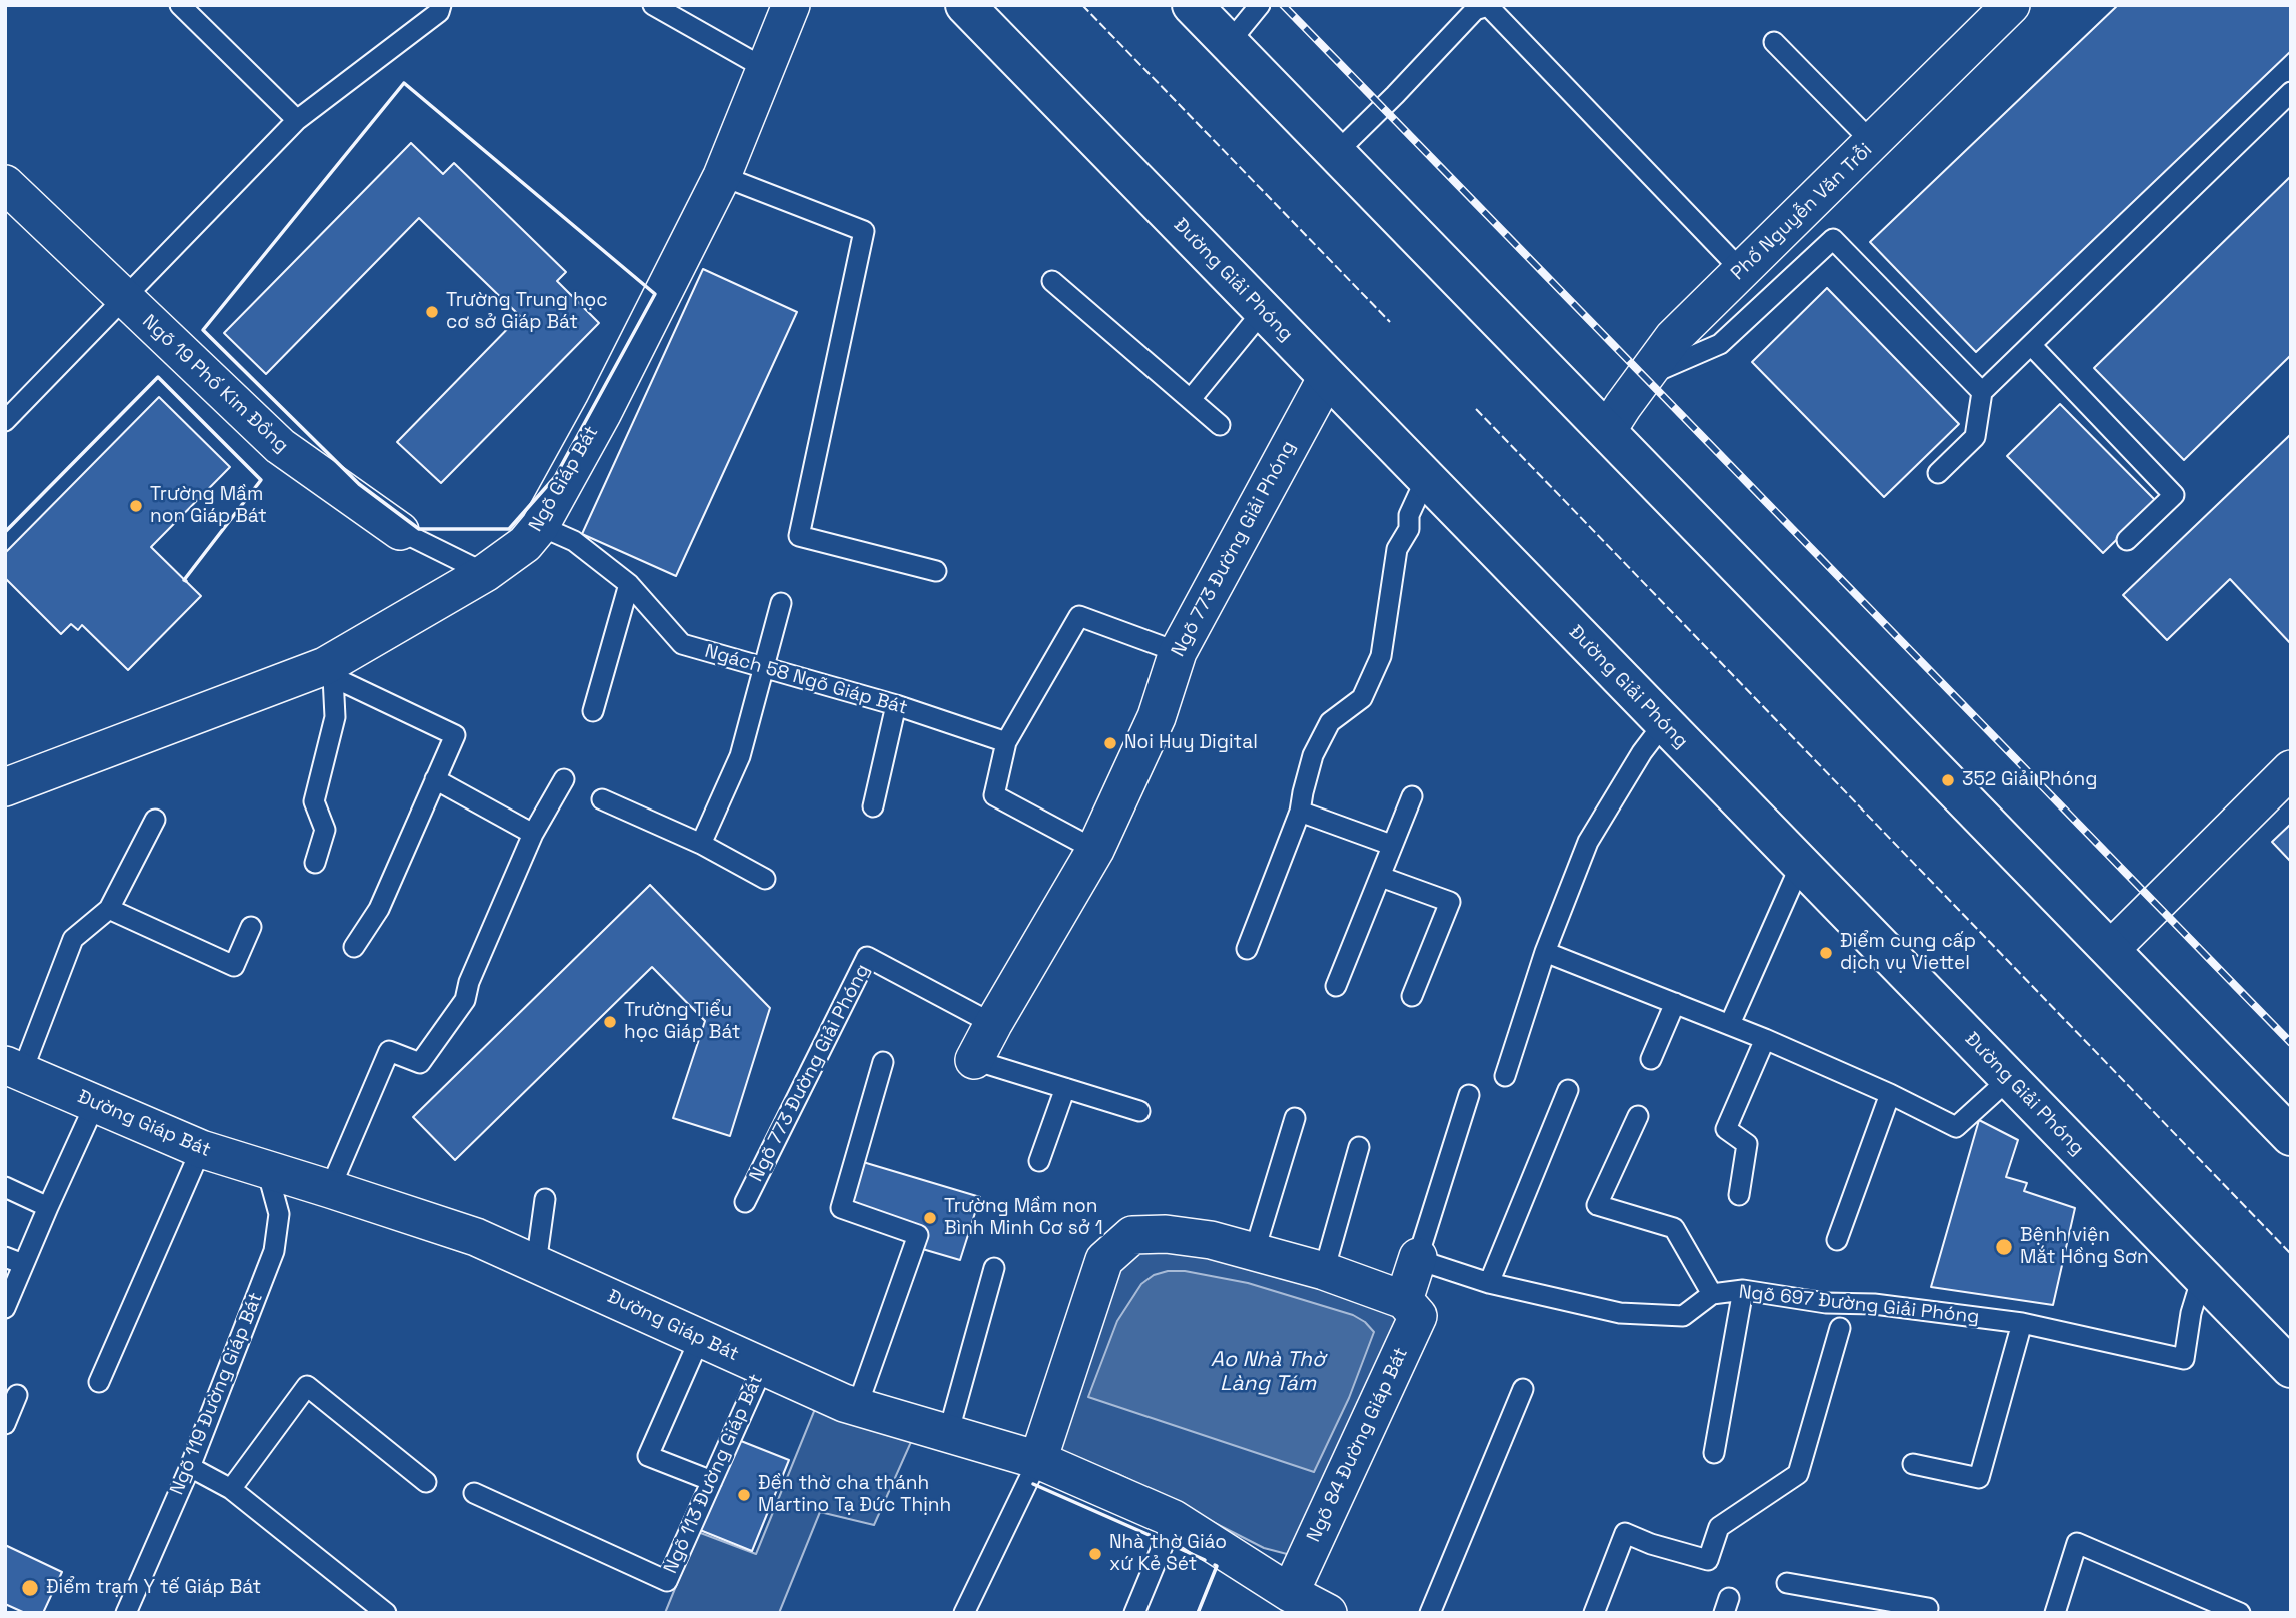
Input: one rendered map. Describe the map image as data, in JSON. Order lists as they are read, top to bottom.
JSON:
{
  "streets": {
    "main road": ["Đường Giải Phóng"],
    "street": [
      "Phố Nguyễn Văn Trỗi",
      "Ngõ 19 Phố Kim Đồng",
      "Ngõ Giáp Bát",
      "Ngõ 773 Đường Giải Phóng",
      "Đường Giáp Bát",
      "Ngõ 84 Đường Giáp Bát"
    ],
    "lane": [
      "Ngách 58 Ngõ Giáp Bát",
      "Ngõ 697 Đường Giải Phóng",
      "Ngõ 119 Đường Giáp Bát",
      "Ngõ 113 Đường Giáp Bát"
    ]
  },
  "crossings": [
    ["Đường Giải Phóng", "Ngõ 773 Đường Giải Phóng"],
    ["Đường Giải Phóng", "Ngõ 697 Đường Giải Phóng"],
    ["Ngõ 19 Phố Kim Đồng", "Ngõ Giáp Bát"],
    ["Ngõ Giáp Bát", "Ngách 58 Ngõ Giáp Bát"],
    ["Đường Giáp Bát", "Ngõ 119 Đường Giáp Bát"],
    ["Đường Giáp Bát", "Ngõ 84 Đường Giáp Bát"],
    ["Đường Giáp Bát", "Ngõ 113 Đường Giáp Bát"]
  ],
  "water": ["Ao Nhà Thờ Làng Tám"],
  "places": [
    "Trường Trung học cơ sở Giáp Bát",
    "Trường Mầm non Giáp Bát",
    "Noi Huy Digital",
    "352 Giải Phóng",
    "Điểm cung cấp dịch vụ Viettel",
    "Trường Tiểu học Giáp Bát",
    "Trường Mầm non Bình Minh Cơ sở 1",
    "Bệnh viện Mắt Hồng Sơn",
    "Đền thờ cha thánh Martino Tạ Đức Thịnh",
    "Nhà thờ Giáo xứ Kẻ Sét",
    "Điểm trạm Y tế Giáp Bát"
  ]
}
